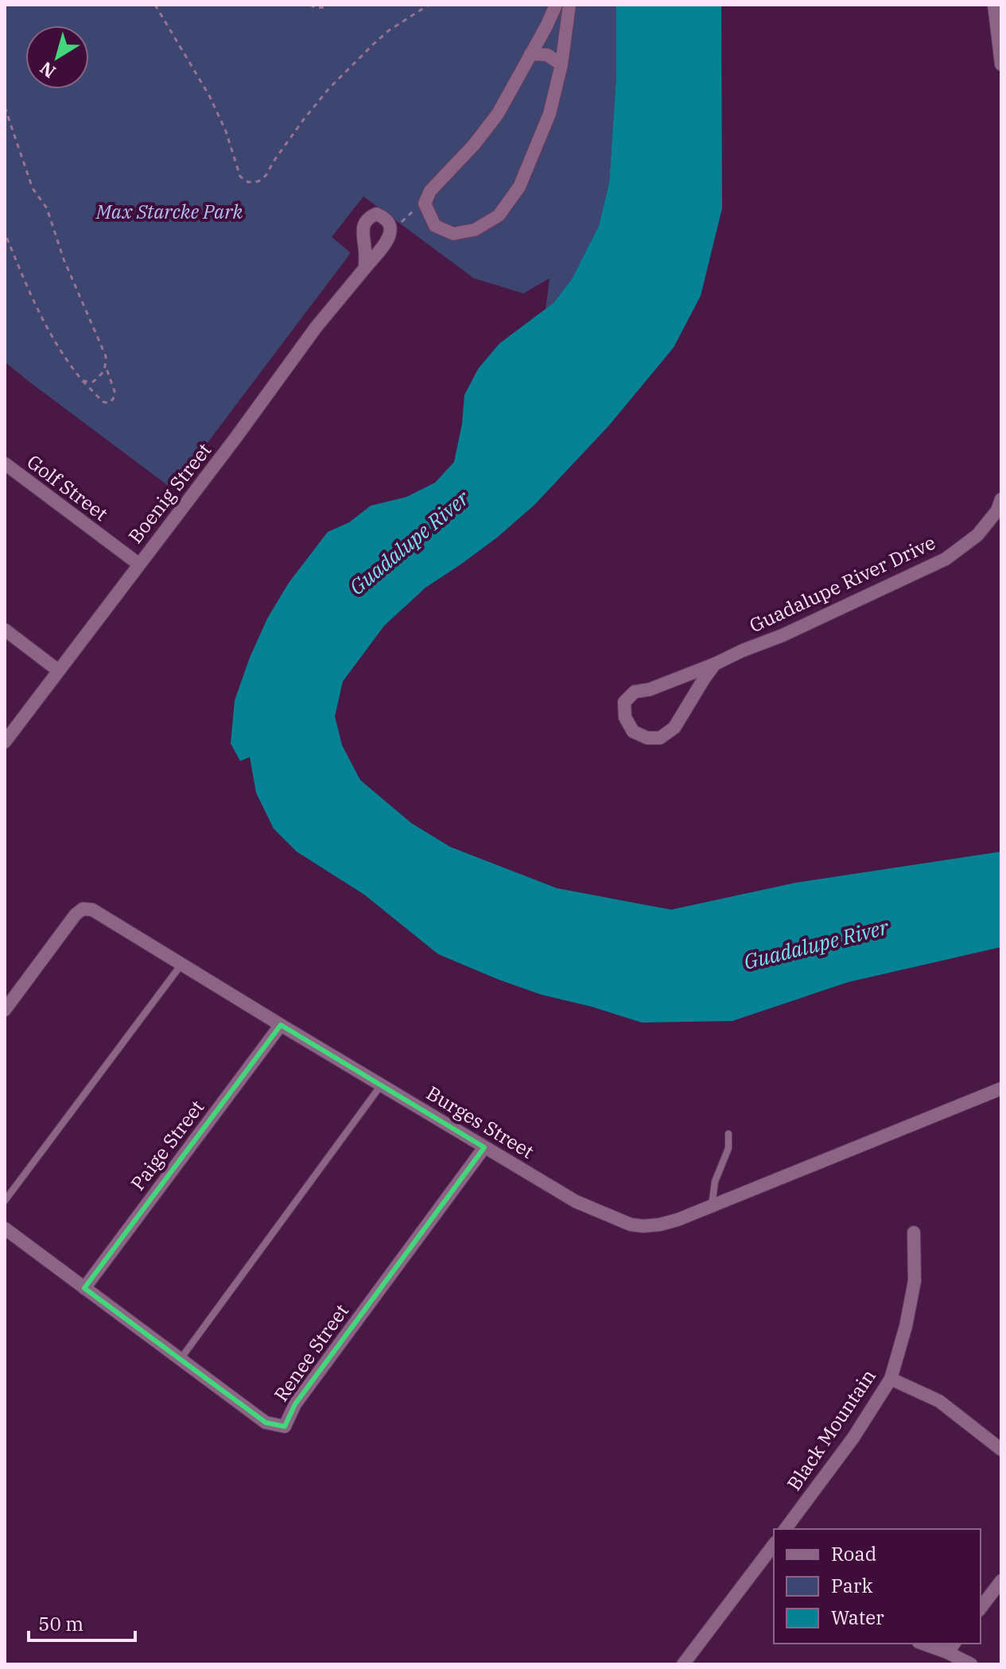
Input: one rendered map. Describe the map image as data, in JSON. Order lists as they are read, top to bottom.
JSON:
{
  "streets": {
    "street": [
      "Golf Street",
      "Boenig Street",
      "Guadalupe River Drive",
      "Burges Street",
      "Paige Street",
      "Renee Street",
      "Black Mountain"
    ]
  },
  "crossings": [
    ["Golf Street", "Boenig Street"],
    ["Burges Street", "Paige Street"],
    ["Burges Street", "Renee Street"],
    ["Paige Street", "Renee Street"]
  ],
  "water": ["Guadalupe River"],
  "parks": ["Max Starcke Park"],
  "legend": ["Road", "Park", "Water"],
  "scale_bar": "50 m",
  "north": "bottom left"
}
